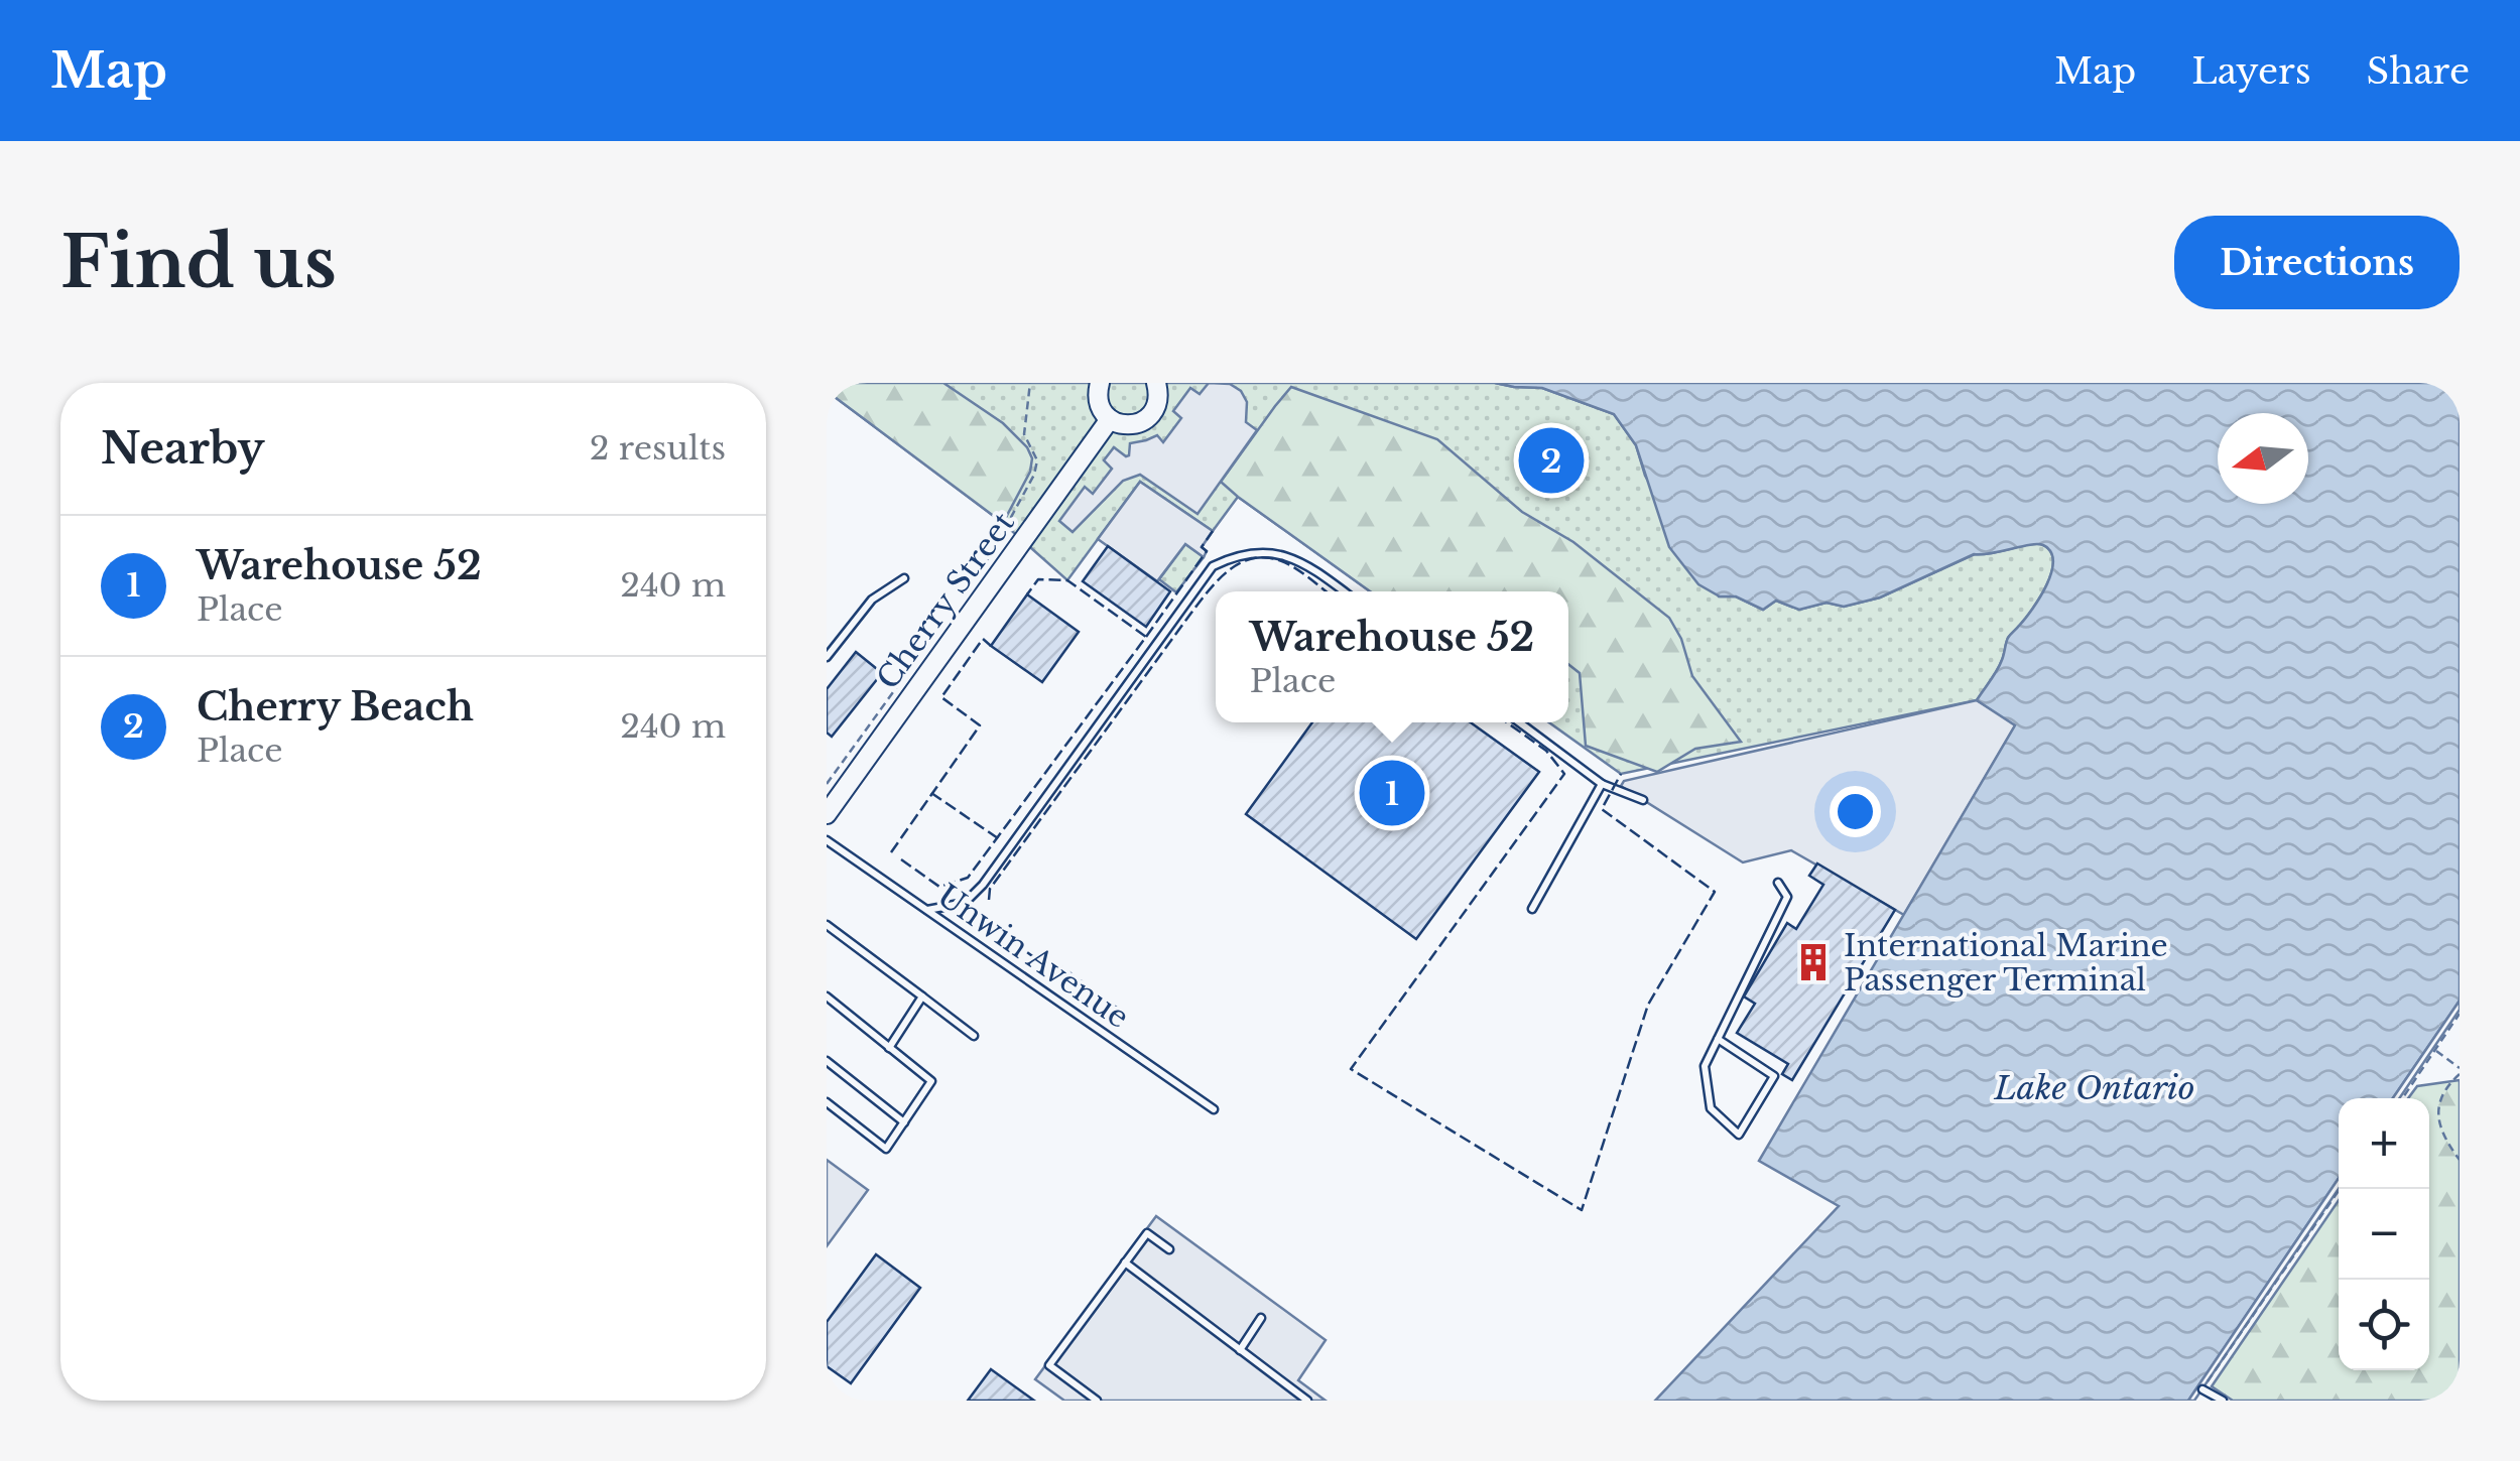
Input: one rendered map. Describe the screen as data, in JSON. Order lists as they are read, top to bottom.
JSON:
{
  "streets": {
    "street": ["Cherry Street"],
    "lane": ["Unwin Avenue"]
  },
  "water": ["Lake Ontario"],
  "places": {
    "building": ["International Marine Passenger Terminal"]
  },
  "north": "left",
  "page": {
    "header": "Map",
    "nav": ["Map", "Layers", "Share"],
    "buttons": "Directions",
    "title": "Find us",
    "heading": ["Nearby", "2 results"],
    "pins": ["2", "1"],
    "list": [
      {
        "mark": "1",
        "name": "Warehouse 52",
        "note": "Place",
        "value": "240 m"
      },
      {
        "mark": "2",
        "name": "Cherry Beach",
        "note": "Place",
        "value": "240 m"
      }
    ],
    "popup": ["Warehouse 52", "Place"],
    "map_buttons": ["+", "−"]
  }
}
